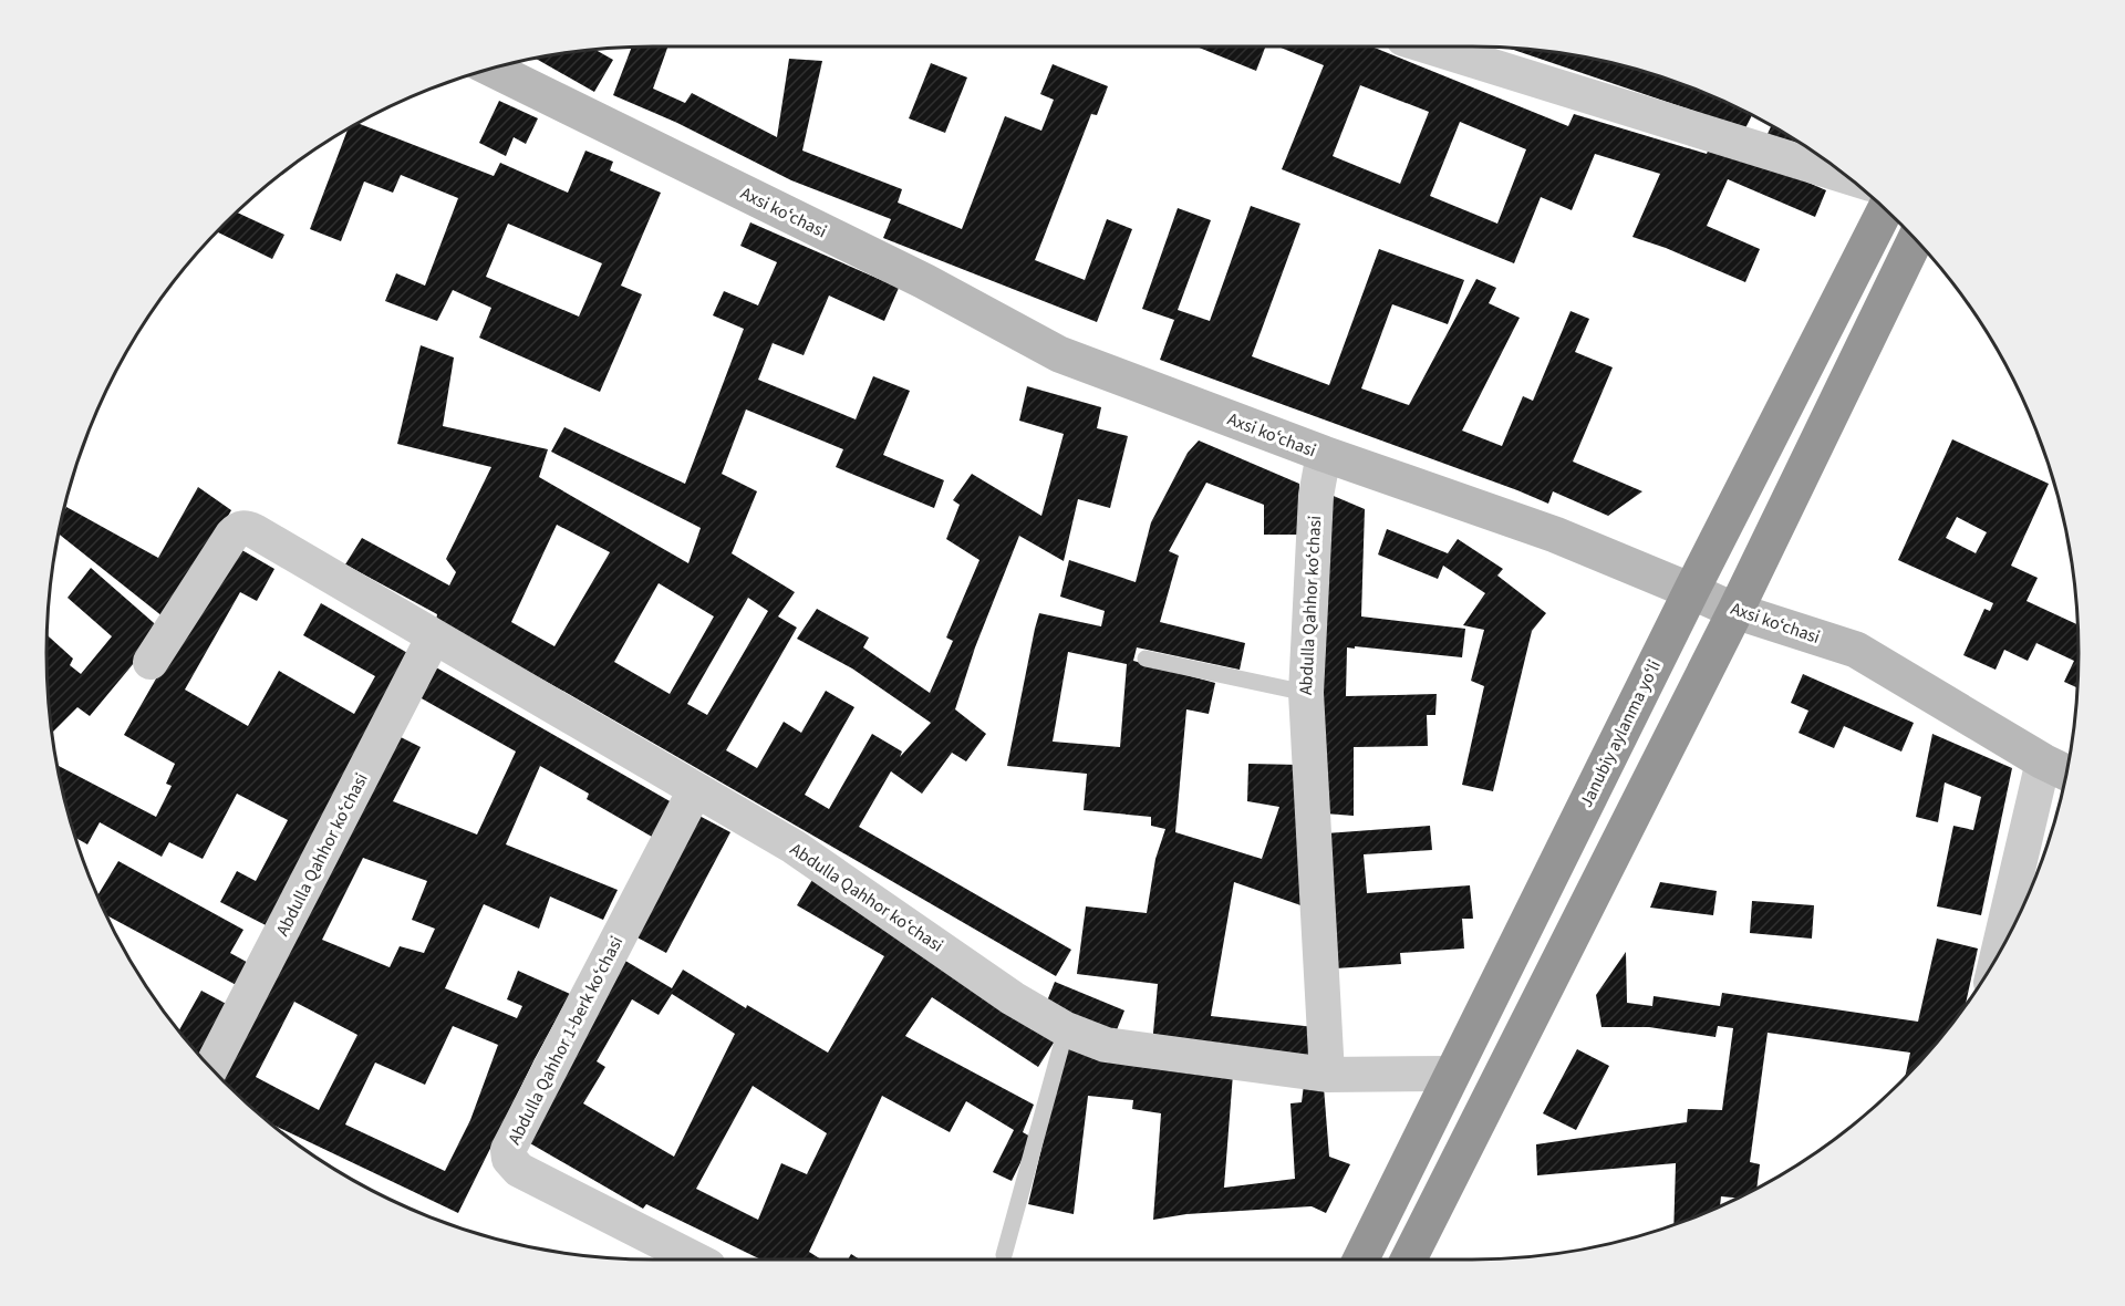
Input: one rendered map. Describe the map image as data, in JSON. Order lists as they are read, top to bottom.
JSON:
{
  "streets": {
    "highway": ["Janubiy aylanma yoʻli"],
    "street": ["Axsi koʻchasi", "Abdulla Qahhor koʻchasi", "Аbdulla Qahhor 1-berk koʻchasi"]
  },
  "crossings": [
    ["Axsi koʻchasi", "Abdulla Qahhor koʻchasi"],
    ["Axsi koʻchasi", "Janubiy aylanma yoʻli"],
    ["Abdulla Qahhor koʻchasi", "Janubiy aylanma yoʻli"],
    ["Abdulla Qahhor koʻchasi", "Аbdulla Qahhor 1-berk koʻchasi"]
  ]
}
